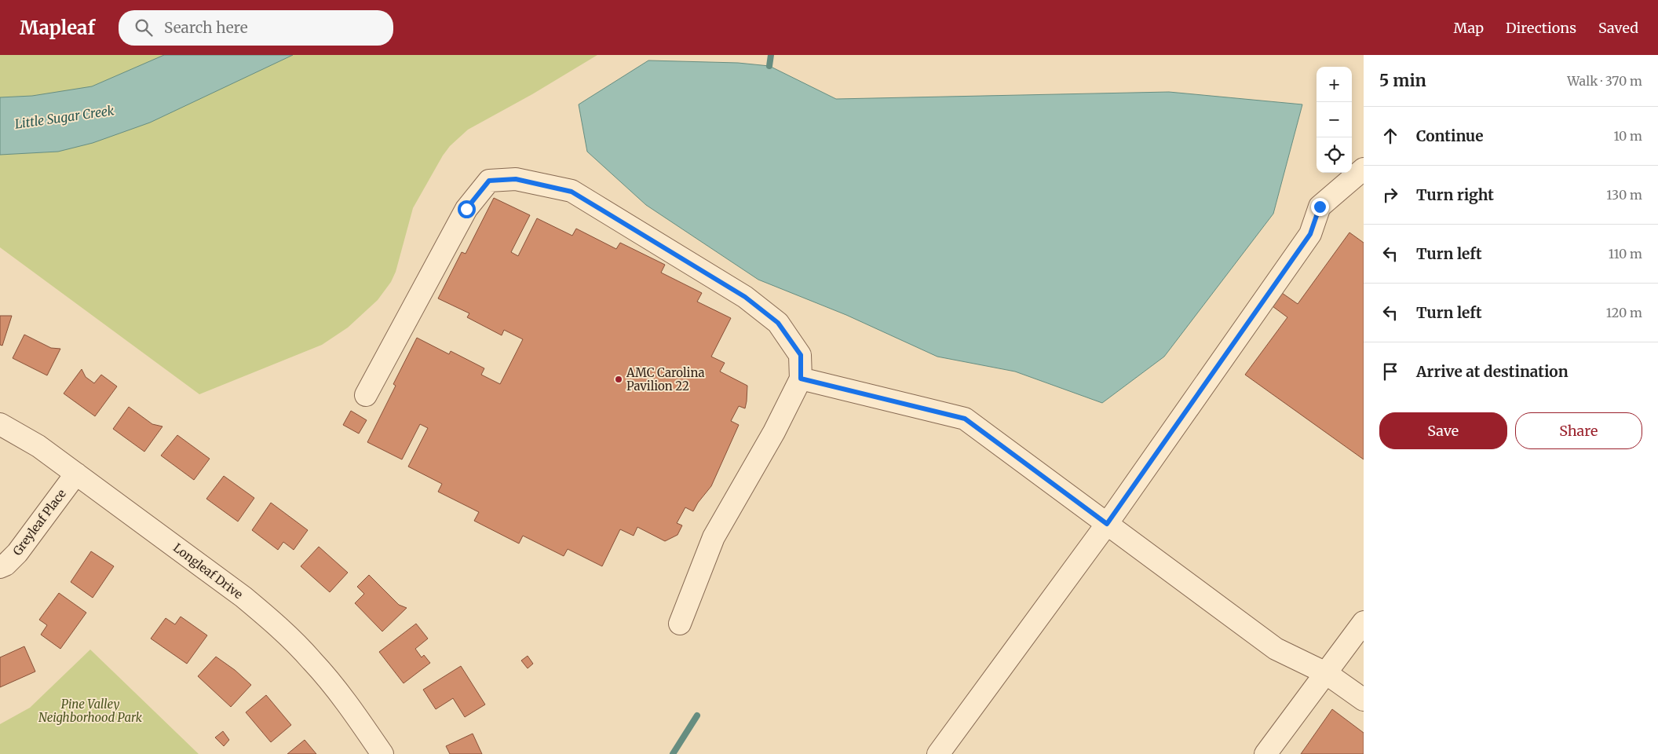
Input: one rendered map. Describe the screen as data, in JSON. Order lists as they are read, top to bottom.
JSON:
{
  "streets": {
    "street": ["Greyleaf Place", "Longleaf Drive"]
  },
  "crossings": [
    ["Greyleaf Place", "Longleaf Drive"]
  ],
  "water": ["Little Sugar Creek"],
  "parks": ["Pine Valley Neighborhood Park"],
  "places": ["AMC Carolina Pavilion 22"],
  "page": {
    "header": "Mapleaf",
    "search": "Search here",
    "nav": ["Map", "Directions", "Saved"],
    "heading": ["5 min", "Walk · 370 m"],
    "map_buttons": ["+", "−"],
    "list": [
      ["Continue", "10 m"],
      ["Turn right", "130 m"],
      ["Turn left", "110 m"],
      ["Turn left", "120 m"],
      "Arrive at destination"
    ],
    "buttons": ["Save", "Share"]
  }
}
